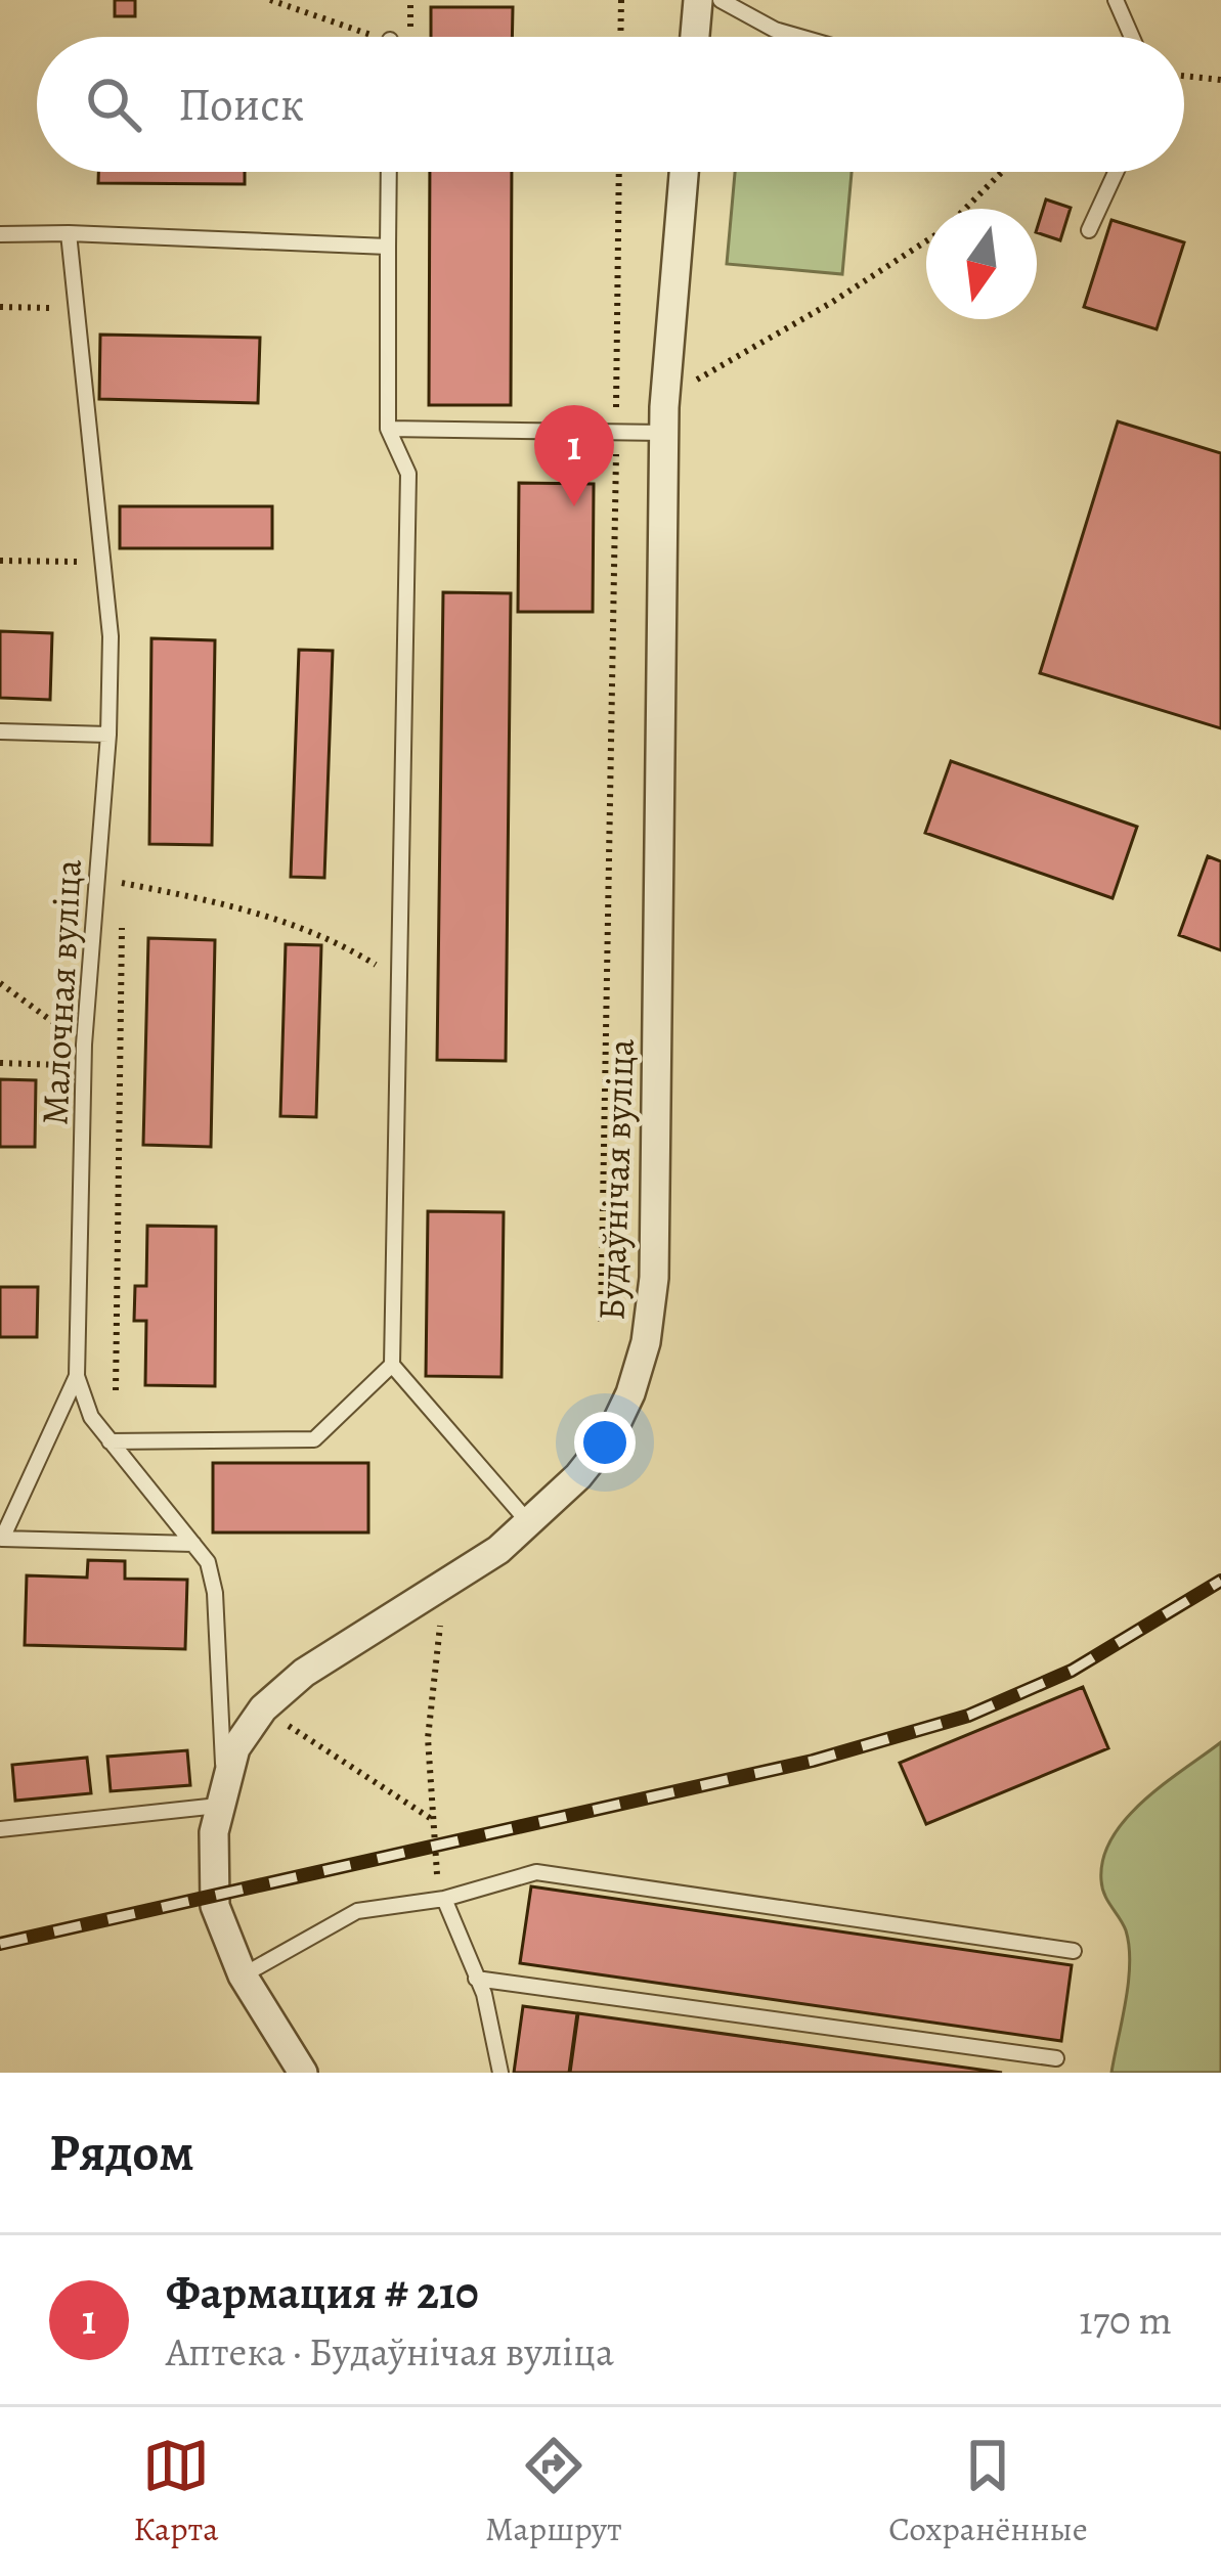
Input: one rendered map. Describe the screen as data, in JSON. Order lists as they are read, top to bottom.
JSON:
{
  "streets": {
    "street": ["Будаўнічая вуліца"],
    "lane": ["Малочная вуліца"]
  },
  "crossings": [
    ["Малочная вуліца", "Будаўнічая вуліца"]
  ],
  "north": "bottom",
  "page": {
    "search": "Поиск",
    "pins": "1",
    "heading": "Рядом",
    "list": [
      {
        "mark": "1",
        "name": "Фармация # 210",
        "note": "Аптека · Будаўнічая вуліца",
        "value": "170 m"
      }
    ],
    "nav": ["Карта", "Маршрут", "Сохранённые"]
  }
}
